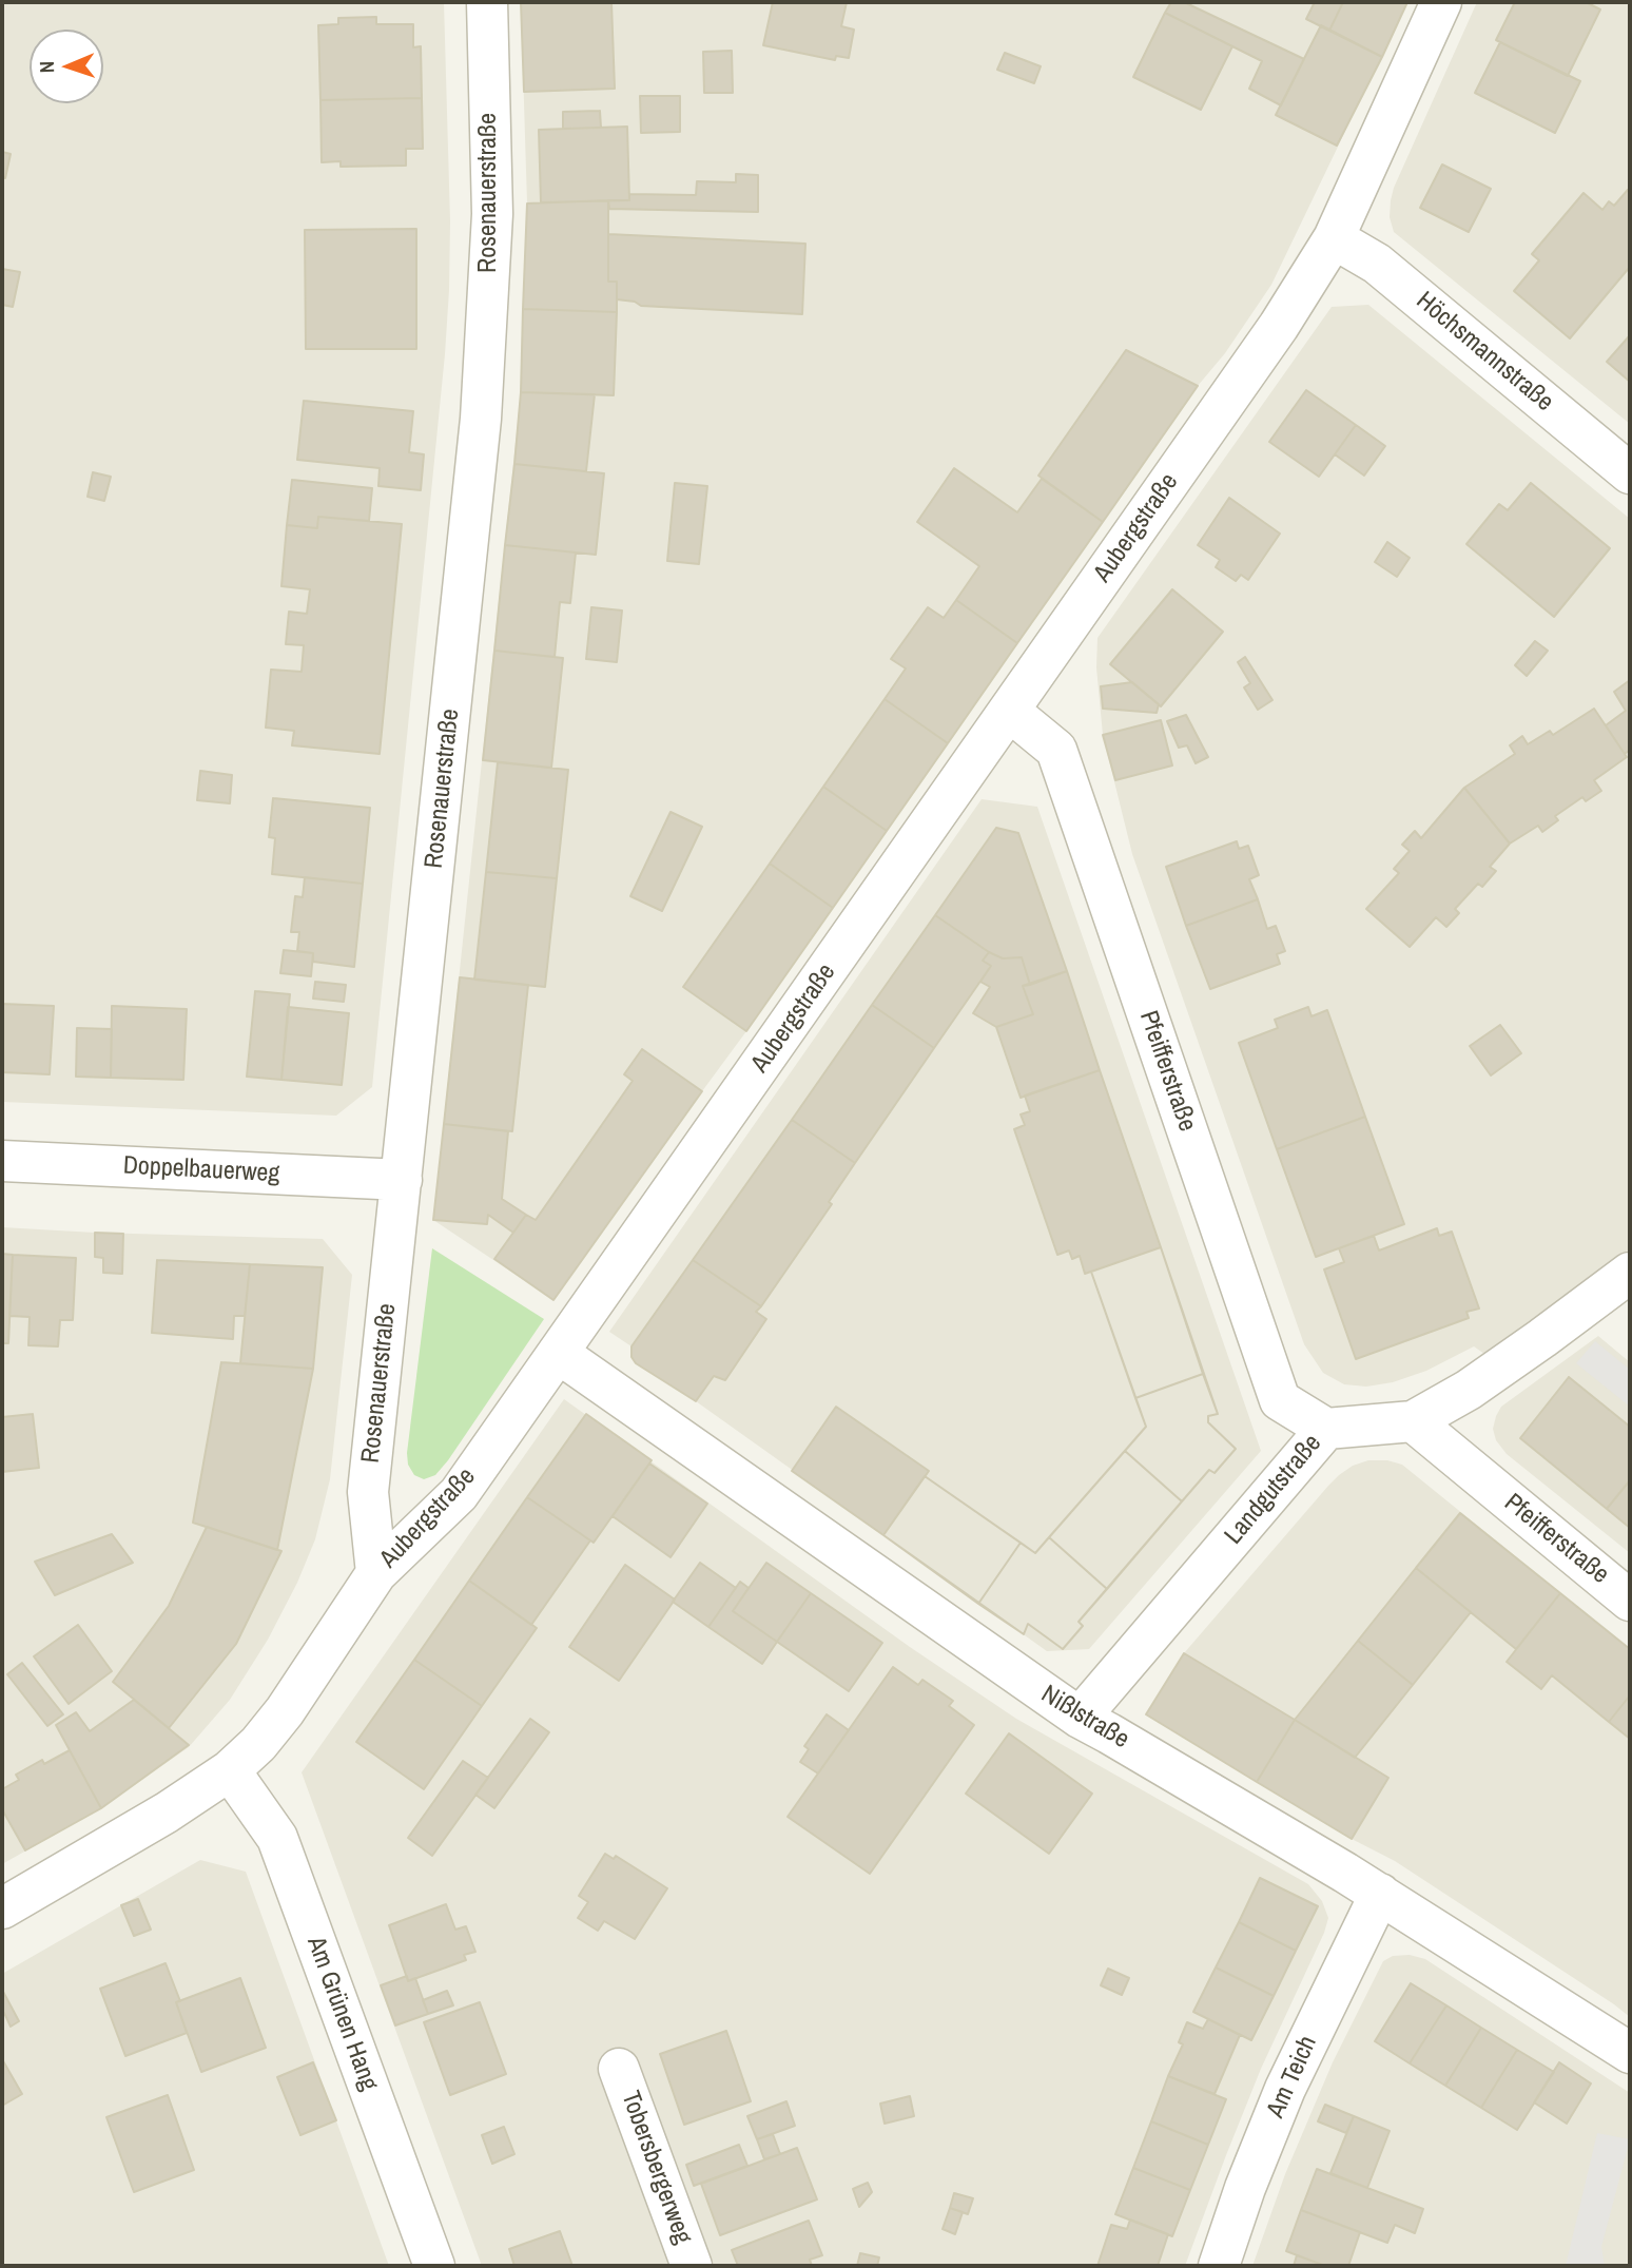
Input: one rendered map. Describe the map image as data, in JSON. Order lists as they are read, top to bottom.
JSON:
{
  "streets": {
    "street": [
      "Rosenauerstraße",
      "Höchsmannstraße",
      "Aubergstraße",
      "Pfeifferstraße",
      "Doppelbauerweg",
      "Landgutstraße",
      "Nißlstraße",
      "Am Grünen Hang",
      "Am Teich",
      "Tobersbergerweg"
    ]
  },
  "crossings": [
    ["Rosenauerstraße", "Aubergstraße"],
    ["Rosenauerstraße", "Doppelbauerweg"],
    ["Höchsmannstraße", "Aubergstraße"],
    ["Aubergstraße", "Pfeifferstraße"],
    ["Aubergstraße", "Nißlstraße"],
    ["Aubergstraße", "Am Grünen Hang"],
    ["Pfeifferstraße", "Landgutstraße"],
    ["Landgutstraße", "Nißlstraße"],
    ["Nißlstraße", "Am Teich"]
  ],
  "north": "left"
}
